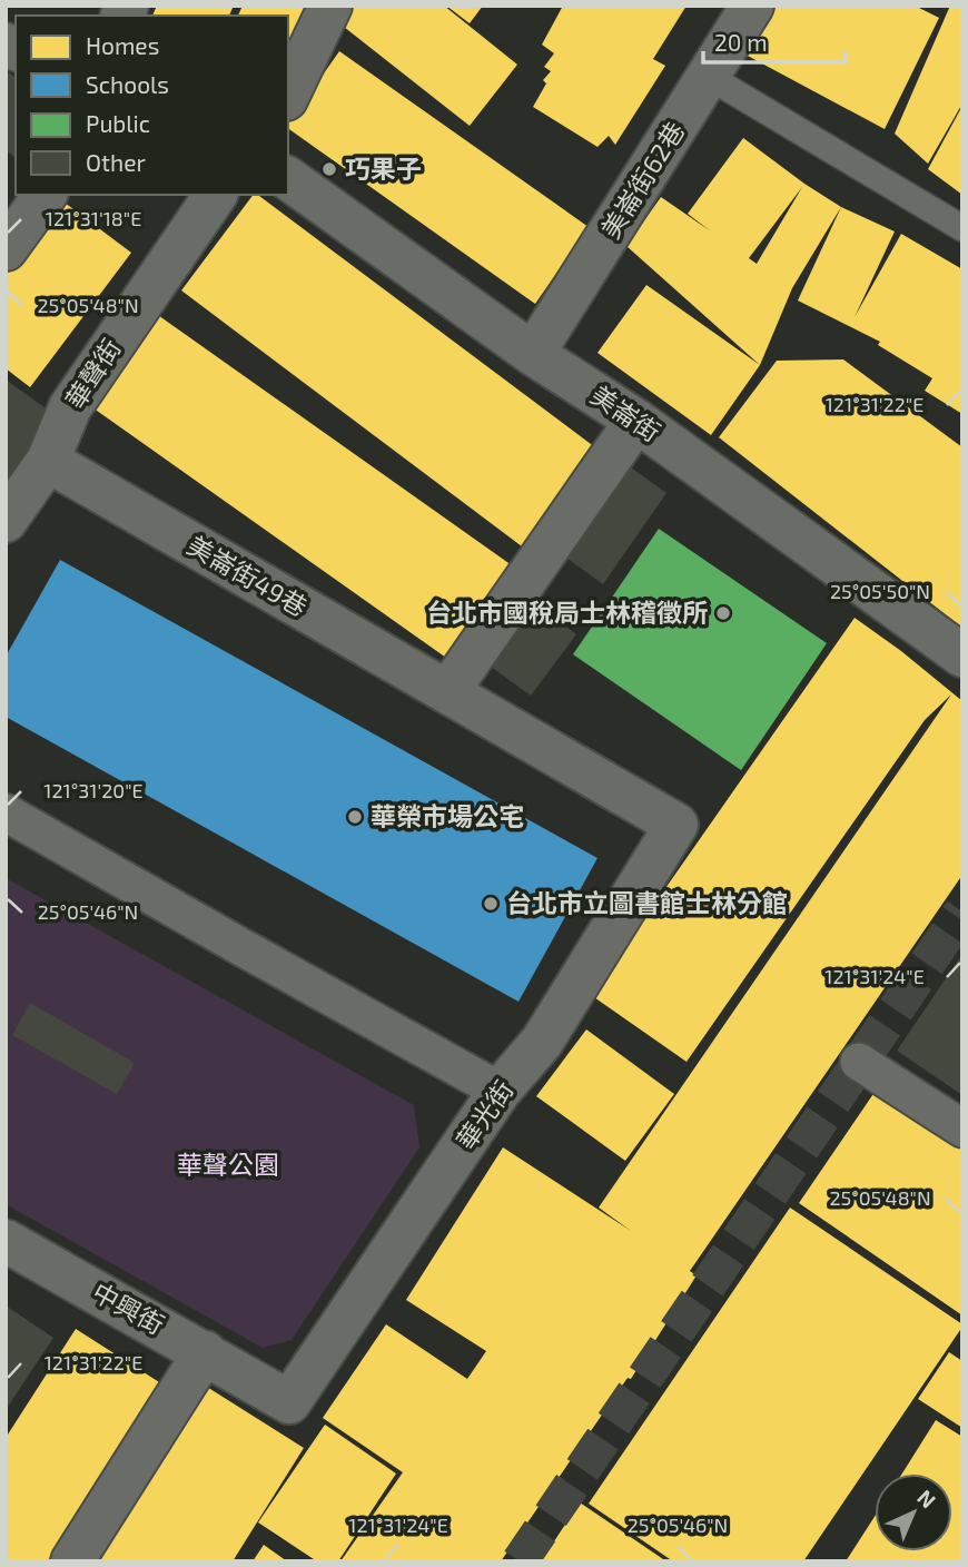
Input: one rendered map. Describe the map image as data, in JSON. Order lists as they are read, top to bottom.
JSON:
{
  "streets": {
    "street": [
      "美崙街62巷",
      "華聲街",
      "美崙街",
      "美崙街49巷",
      "華光街",
      "中興街"
    ]
  },
  "crossings": [
    ["美崙街62巷", "美崙街"],
    ["華聲街", "美崙街49巷"],
    ["美崙街49巷", "華光街"],
    ["華光街", "中興街"]
  ],
  "parks": ["華聲公園"],
  "places": [
    "巧果子",
    "台北市國稅局士林稽徵所",
    "華榮市場公宅",
    "台北市立圖書館士林分館"
  ],
  "legend": [
    "Homes",
    "Schools",
    "Public",
    "Other"
  ],
  "scale_bar": "20 m",
  "north": "top right",
  "coordinates": [
    "121°31'18\"E",
    "25°05'48\"N",
    "121°31'22\"E",
    "25°05'50\"N",
    "121°31'20\"E",
    "25°05'46\"N",
    "121°31'24\"E"
  ]
}
